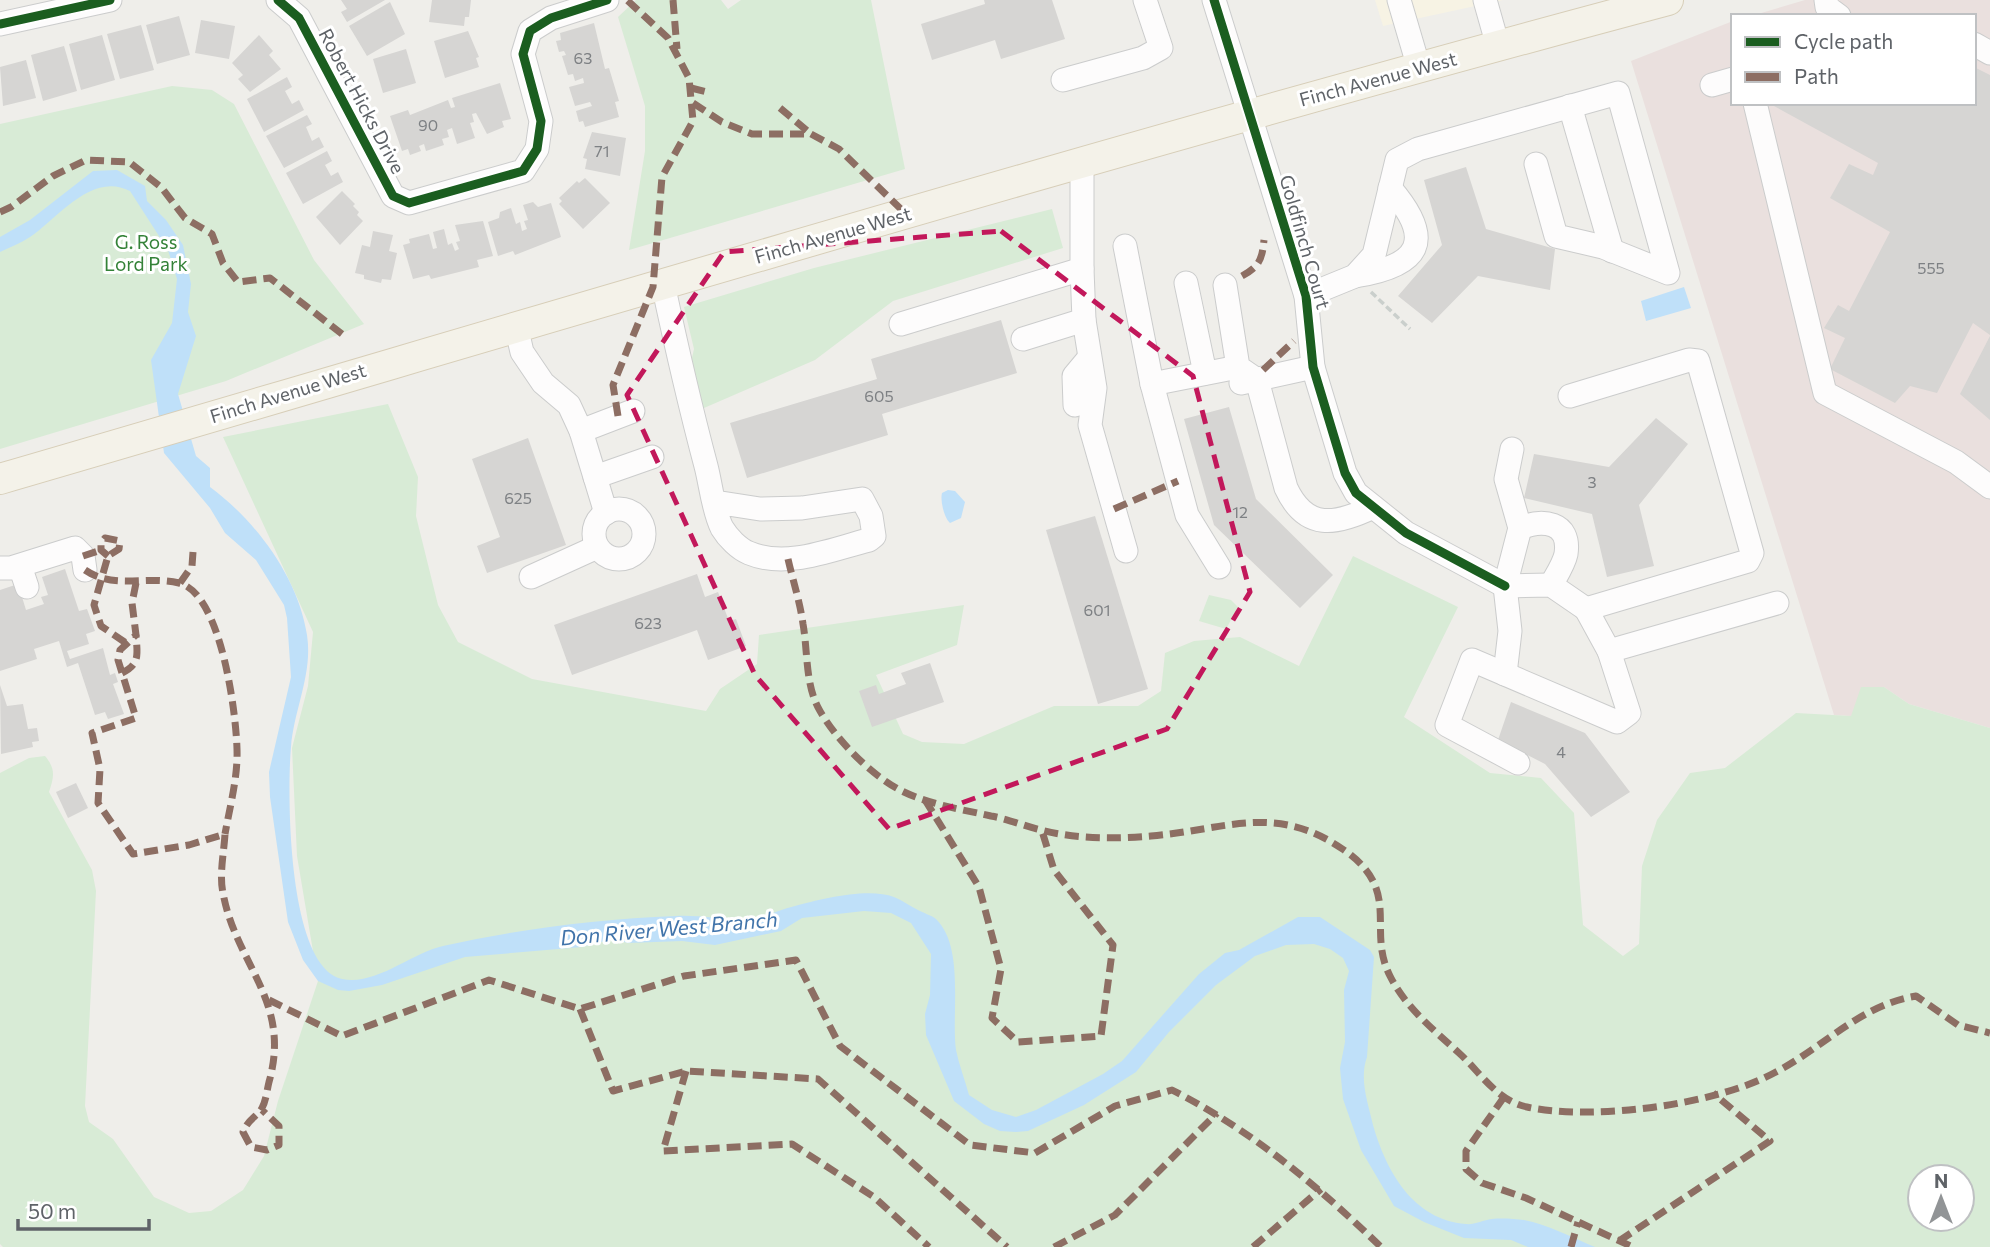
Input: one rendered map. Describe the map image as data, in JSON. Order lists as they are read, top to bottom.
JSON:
{
  "streets": {
    "main road": ["Finch Avenue West"],
    "street": ["Robert Hicks Drive", "Goldfinch Court"]
  },
  "crossings": [
    ["Finch Avenue West", "Goldfinch Court"]
  ],
  "water": ["Don River West Branch"],
  "parks": ["G. Ross Lord Park"],
  "house_numbers": [
    "63",
    "90",
    "71",
    "555",
    "605",
    "3",
    "625",
    "12",
    "601",
    "623",
    "4"
  ],
  "legend": ["Cycle path", "Path"],
  "scale_bar": "50 m",
  "north": "top"
}
